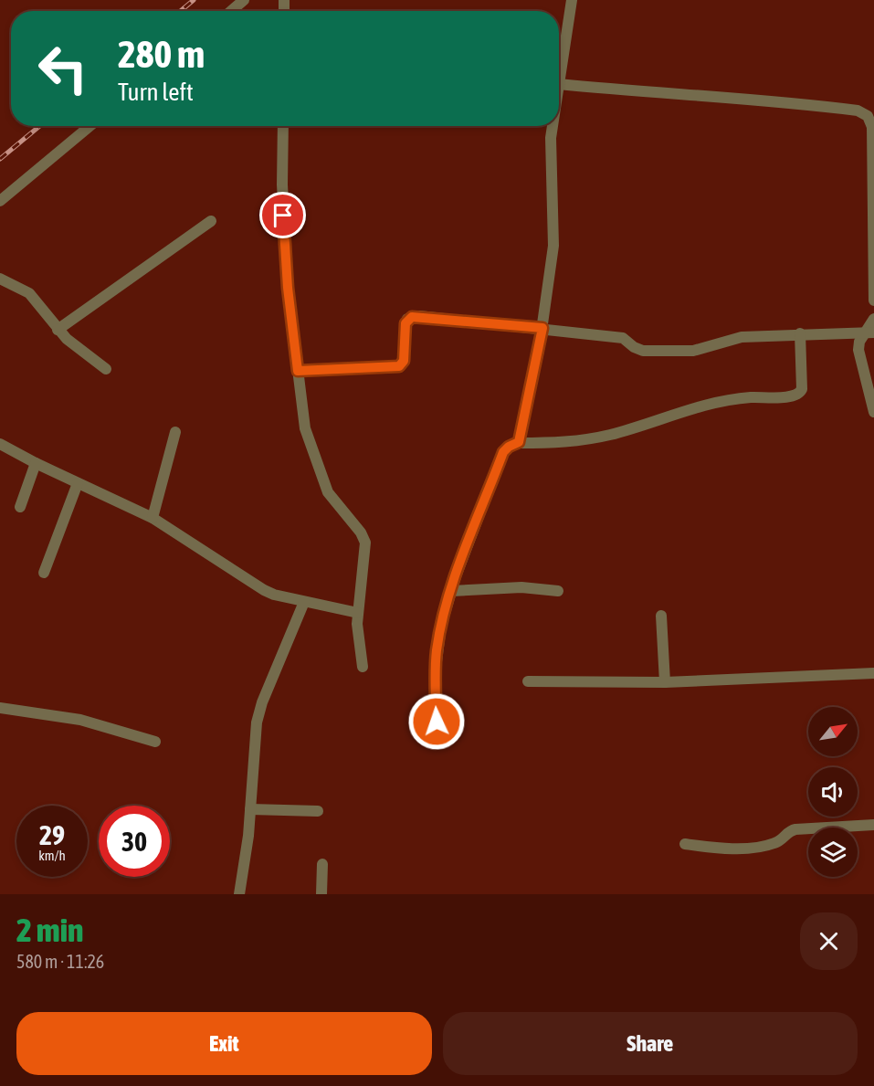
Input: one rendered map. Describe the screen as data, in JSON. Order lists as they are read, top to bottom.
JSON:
{
  "north": "top right",
  "page": {
    "turn": ["280 m", "Turn left"],
    "speed": "29 km/h",
    "limit": "30",
    "heading": ["2 min", "580 m · 11:26"],
    "buttons": ["Exit", "Share"]
  }
}
